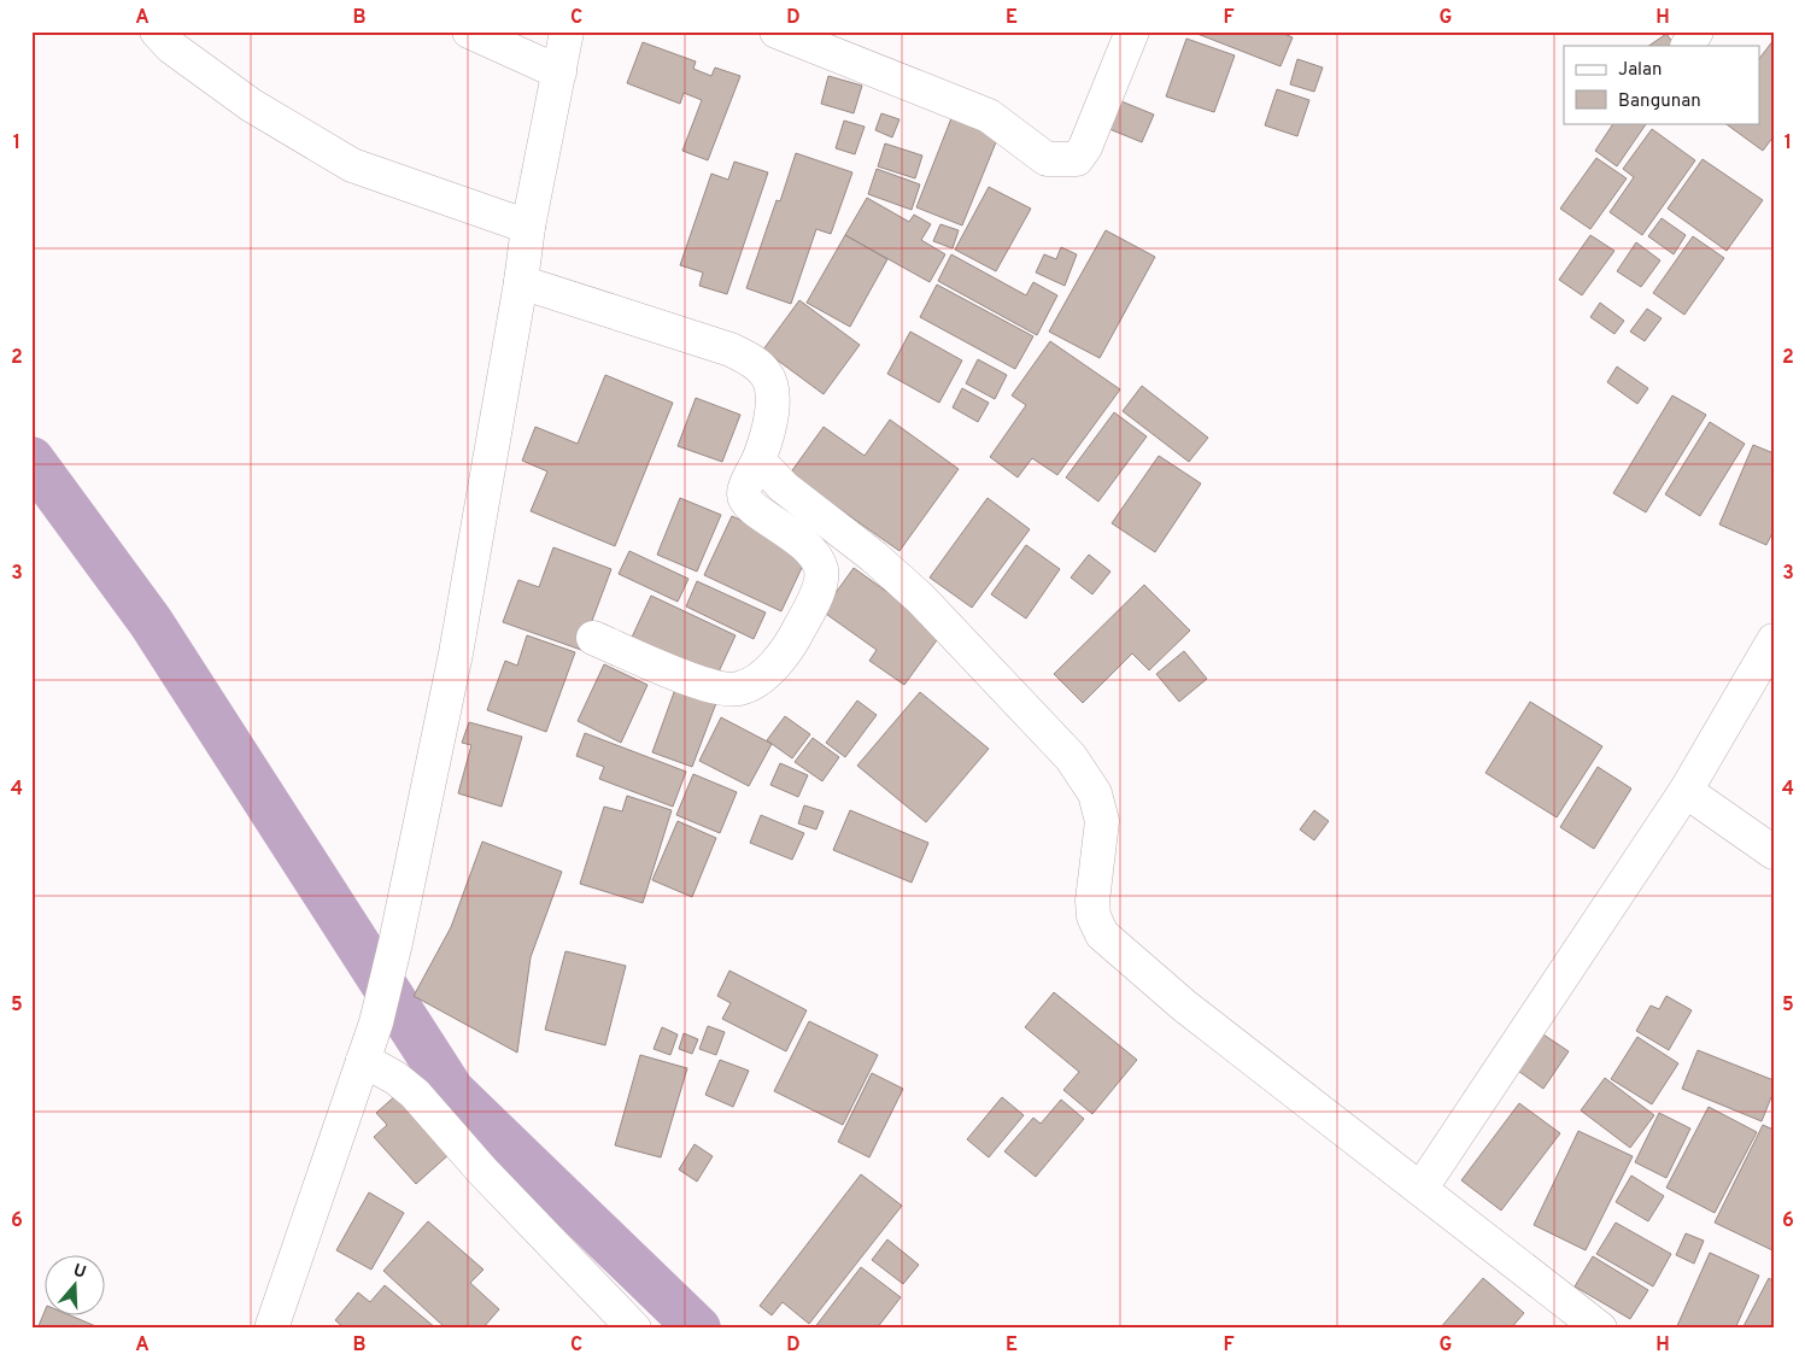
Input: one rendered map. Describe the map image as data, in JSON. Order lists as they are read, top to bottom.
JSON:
{
  "legend": ["Jalan", "Bangunan"],
  "north": "top",
  "grid": {
    "columns": [
      "A",
      "B",
      "C",
      "D",
      "E",
      "F",
      "G",
      "H"
    ],
    "rows": [
      "1",
      "2",
      "3",
      "4",
      "5",
      "6"
    ]
  }
}
